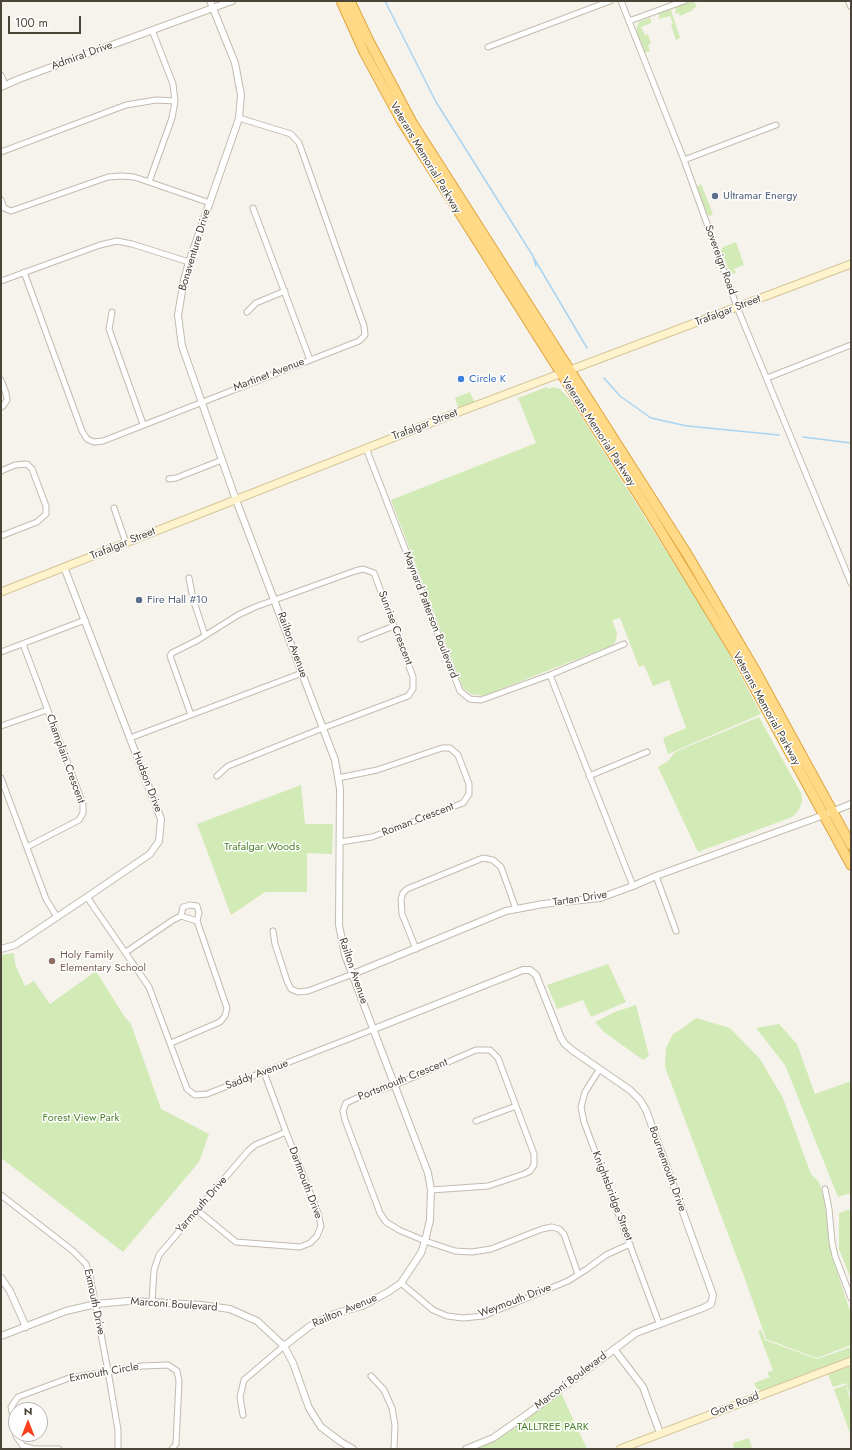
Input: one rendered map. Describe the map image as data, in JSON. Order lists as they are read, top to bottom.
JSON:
{
  "streets": {
    "highway": ["Veterans Memorial Parkway"],
    "main road": ["Trafalgar Street", "Gore Road"],
    "street": [
      "Admiral Drive",
      "Bonaventure Drive",
      "Sovereign Road",
      "Martinet Avenue",
      "Maynard Patterson Boulevard",
      "Sunrise Crescent",
      "Railton Avenue",
      "Champlain Crescent",
      "Hudson Drive",
      "Roman Crescent",
      "Tartan Drive",
      "Saddy Avenue",
      "Portsmouth Crescent",
      "Bournemouth Drive",
      "Dartmouth Drive",
      "Knightsbridge Street",
      "Yarmouth Drive",
      "Weymouth Drive",
      "Exmouth Drive",
      "Marconi Boulevard",
      "Exmouth Circle"
    ]
  },
  "crossings": [
    ["Admiral Drive", "Bonaventure Drive"],
    ["Veterans Memorial Parkway", "Trafalgar Street"],
    ["Veterans Memorial Parkway", "Tartan Drive"],
    ["Bonaventure Drive", "Trafalgar Street"],
    ["Bonaventure Drive", "Martinet Avenue"],
    ["Bonaventure Drive", "Railton Avenue"],
    ["Sovereign Road", "Trafalgar Street"],
    ["Trafalgar Street", "Maynard Patterson Boulevard"],
    ["Trafalgar Street", "Railton Avenue"],
    ["Trafalgar Street", "Hudson Drive"],
    ["Sunrise Crescent", "Railton Avenue"],
    ["Railton Avenue", "Roman Crescent"],
    ["Railton Avenue", "Tartan Drive"],
    ["Railton Avenue", "Saddy Avenue"],
    ["Railton Avenue", "Portsmouth Crescent"],
    ["Railton Avenue", "Weymouth Drive"],
    ["Railton Avenue", "Marconi Boulevard"],
    ["Hudson Drive", "Saddy Avenue"],
    ["Saddy Avenue", "Bournemouth Drive"],
    ["Saddy Avenue", "Dartmouth Drive"],
    ["Portsmouth Crescent", "Weymouth Drive"],
    ["Bournemouth Drive", "Knightsbridge Street"],
    ["Bournemouth Drive", "Marconi Boulevard"],
    ["Dartmouth Drive", "Yarmouth Drive"],
    ["Knightsbridge Street", "Weymouth Drive"],
    ["Yarmouth Drive", "Marconi Boulevard"],
    ["Exmouth Drive", "Marconi Boulevard"],
    ["Exmouth Drive", "Exmouth Circle"]
  ],
  "parks": ["Trafalgar Woods", "Forest View Park", "TALLTREE PARK"],
  "places": [
    "Ultramar Energy",
    "Circle K",
    "Fire Hall #10",
    "Holy Family Elementary School"
  ],
  "scale_bar": "100 m",
  "north": "top"
}
